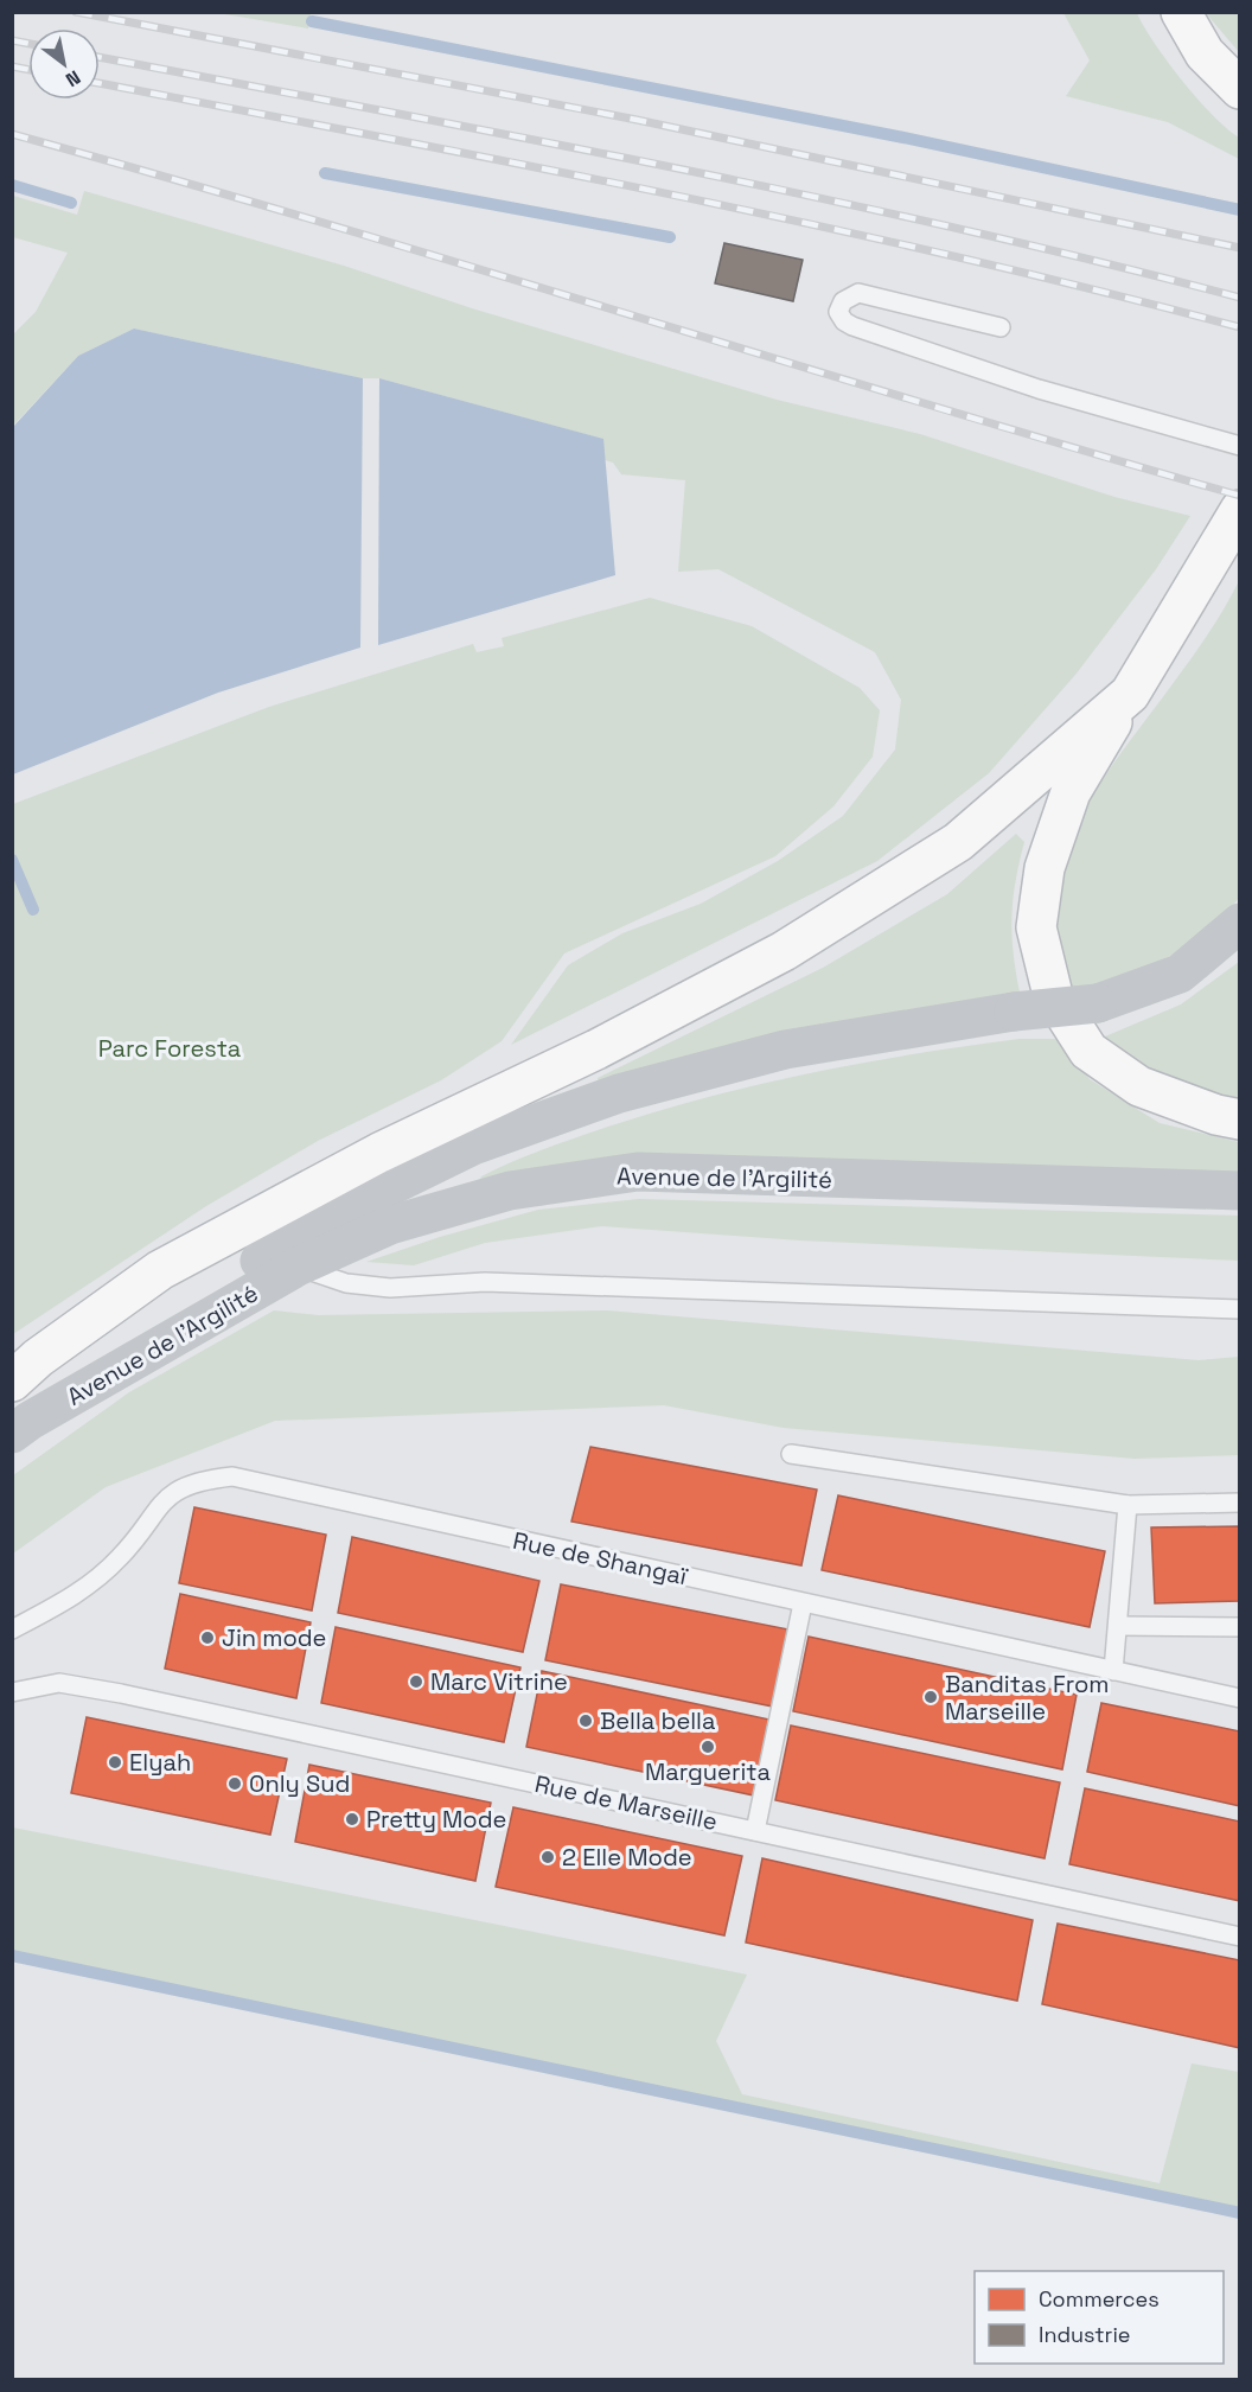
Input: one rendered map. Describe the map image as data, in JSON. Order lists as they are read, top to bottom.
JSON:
{
  "streets": {
    "street": ["Avenue de l'Argilité"],
    "lane": ["Rue de Shangaï", "Rue de Marseille"]
  },
  "parks": ["Parc Foresta"],
  "places": [
    "Jin mode",
    "Marc Vitrine",
    "Banditas From Marseille",
    "Bella bella",
    "Marguerita",
    "Elyah",
    "Only Sud",
    "Pretty Mode",
    "2 Elle Mode"
  ],
  "legend": ["Commerces", "Industrie"],
  "north": "bottom right"
}
